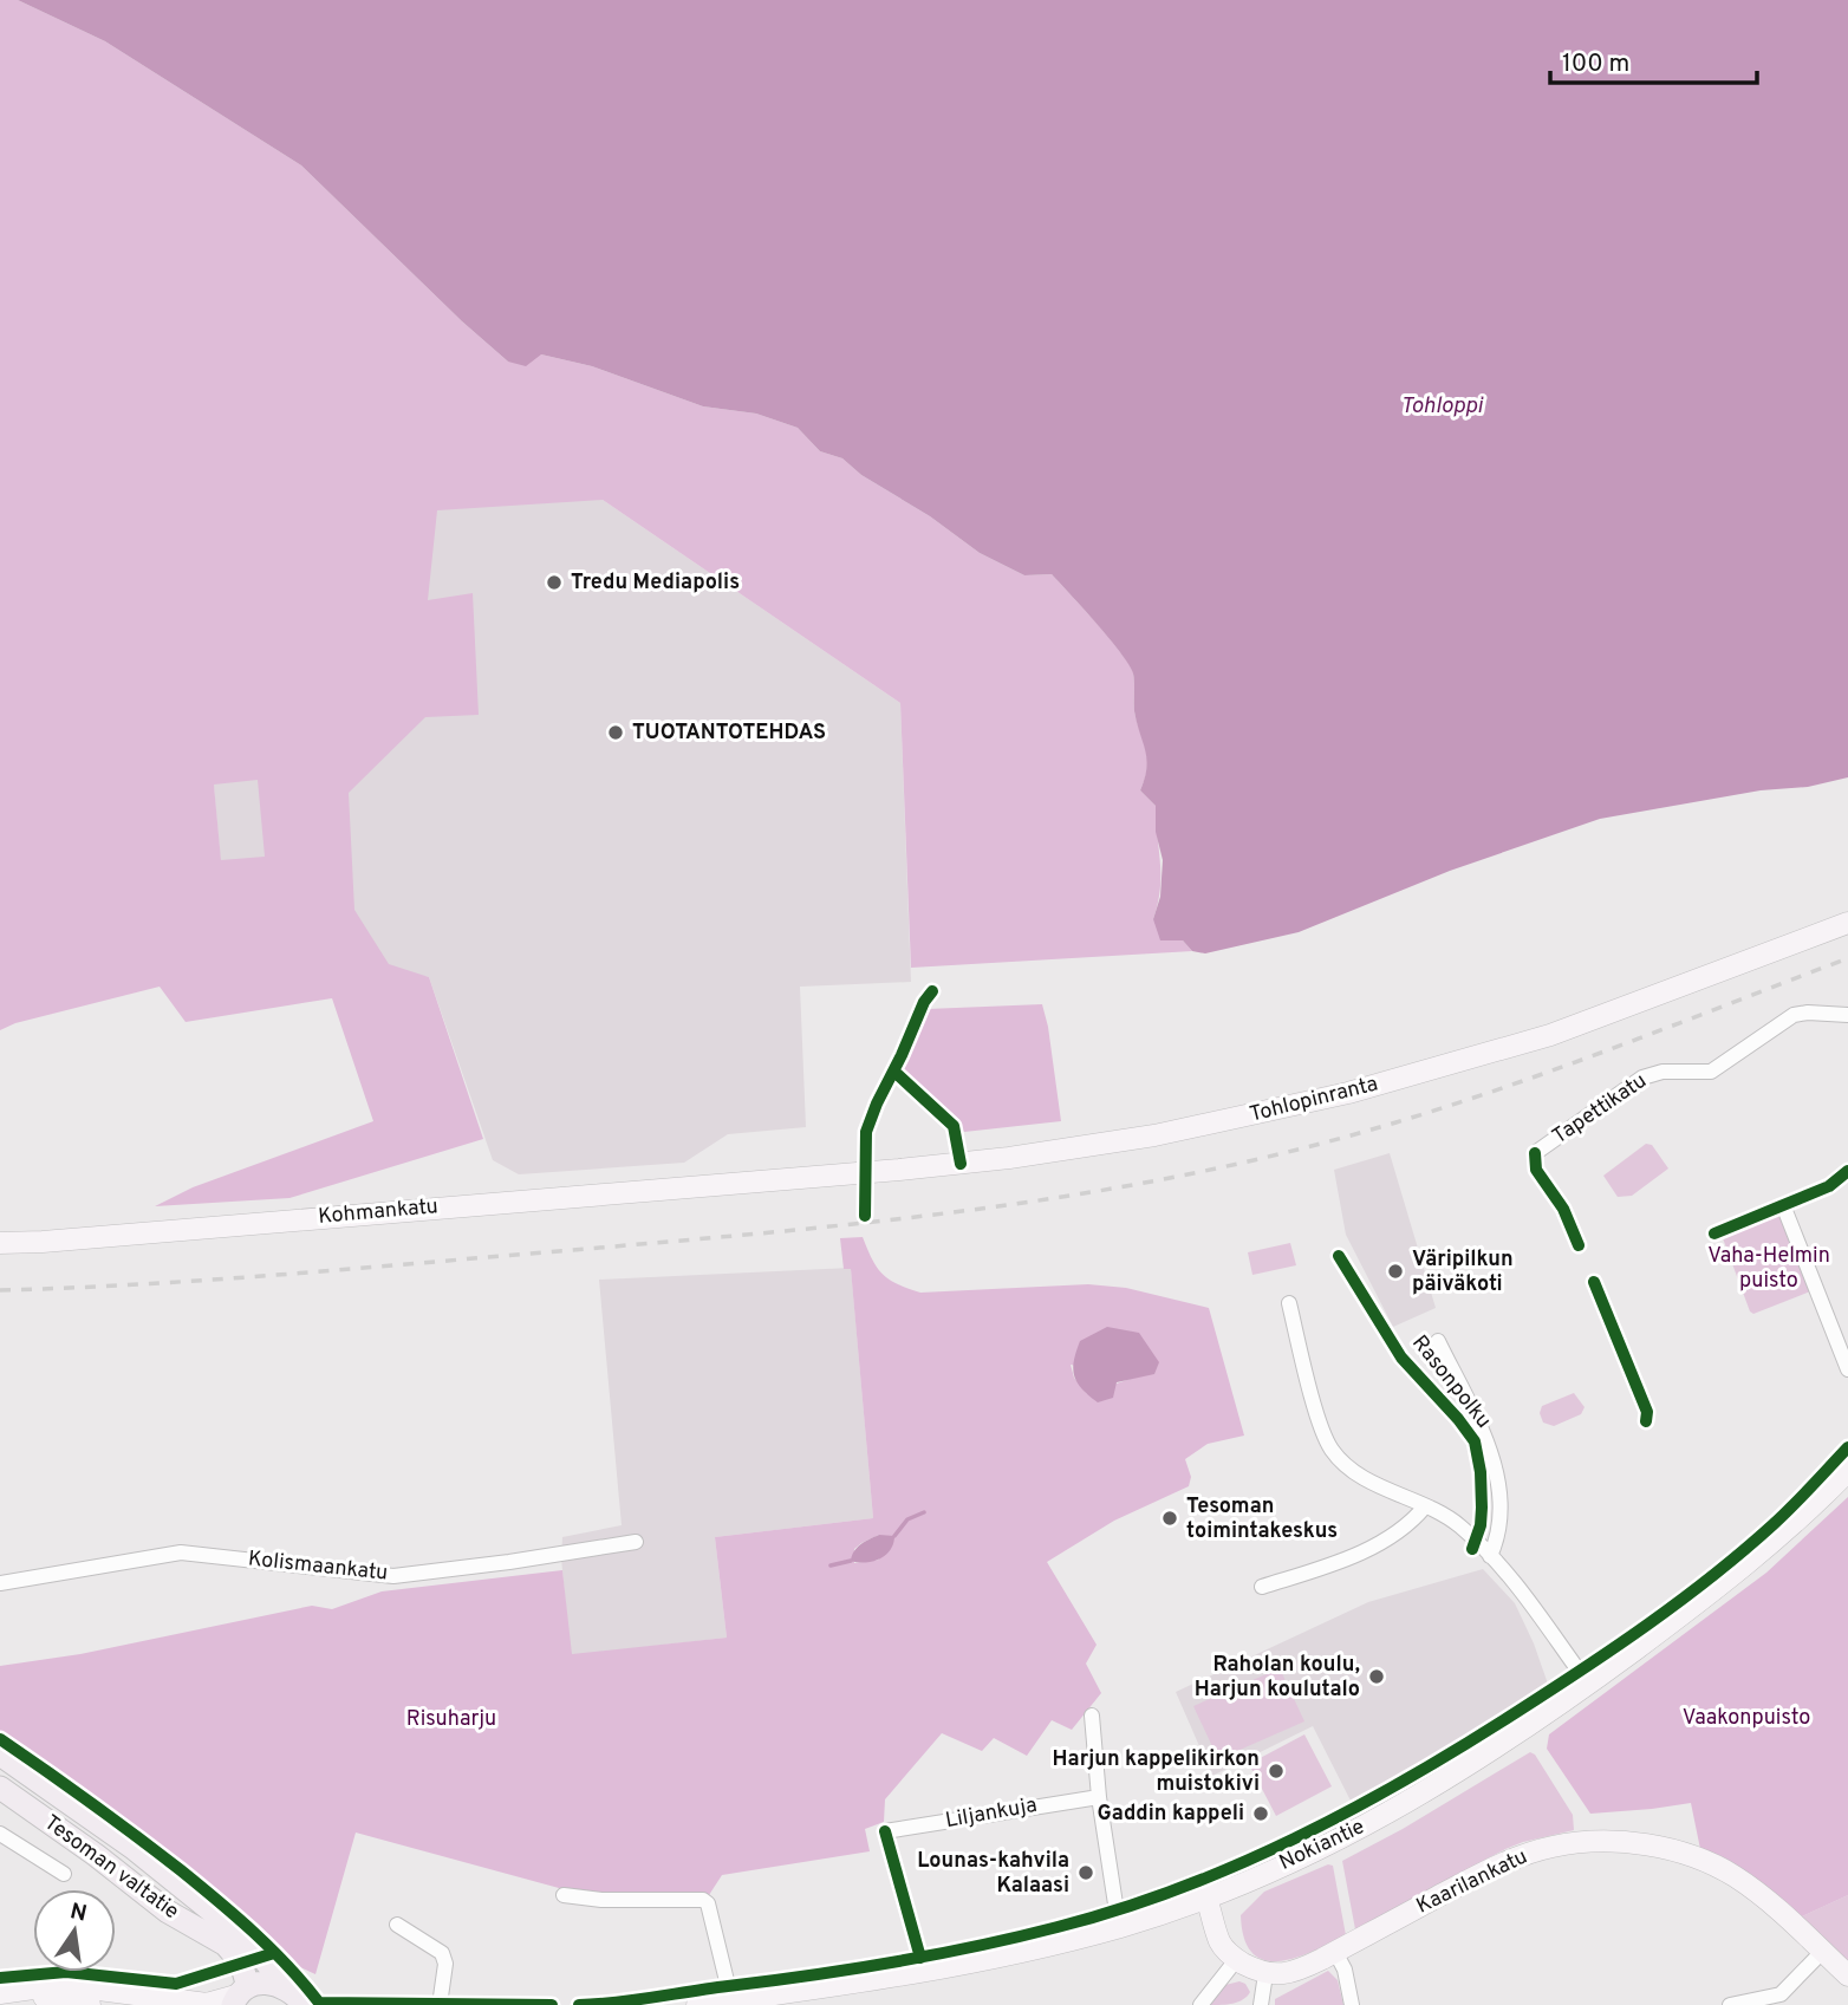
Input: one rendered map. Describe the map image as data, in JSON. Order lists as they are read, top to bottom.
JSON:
{
  "streets": {
    "main road": ["Tesoman valtatie"],
    "street": [
      "Tohlopinranta",
      "Tapettikatu",
      "Kohmankatu",
      "Kolismaankatu",
      "Liljankuja",
      "Nokiantie",
      "Kaarilankatu"
    ],
    "cycle path": ["Rasonpolku"]
  },
  "crossings": [
    ["Tohlopinranta", "Kohmankatu"]
  ],
  "water": ["Tohloppi"],
  "parks": ["Vaha-Helmin puisto", "Vaakonpuisto", "Risuharju"],
  "places": [
    "Tredu Mediapolis",
    "TUOTANTOTEHDAS",
    "Väripilkun päiväkoti",
    "Tesoman toimintakeskus",
    "Raholan koulu, Harjun koulutalo",
    "Harjun kappelikirkon muistokivi",
    "Gaddin kappeli",
    "Lounas-kahvila Kalaasi"
  ],
  "scale_bar": "100 m",
  "north": "top"
}
